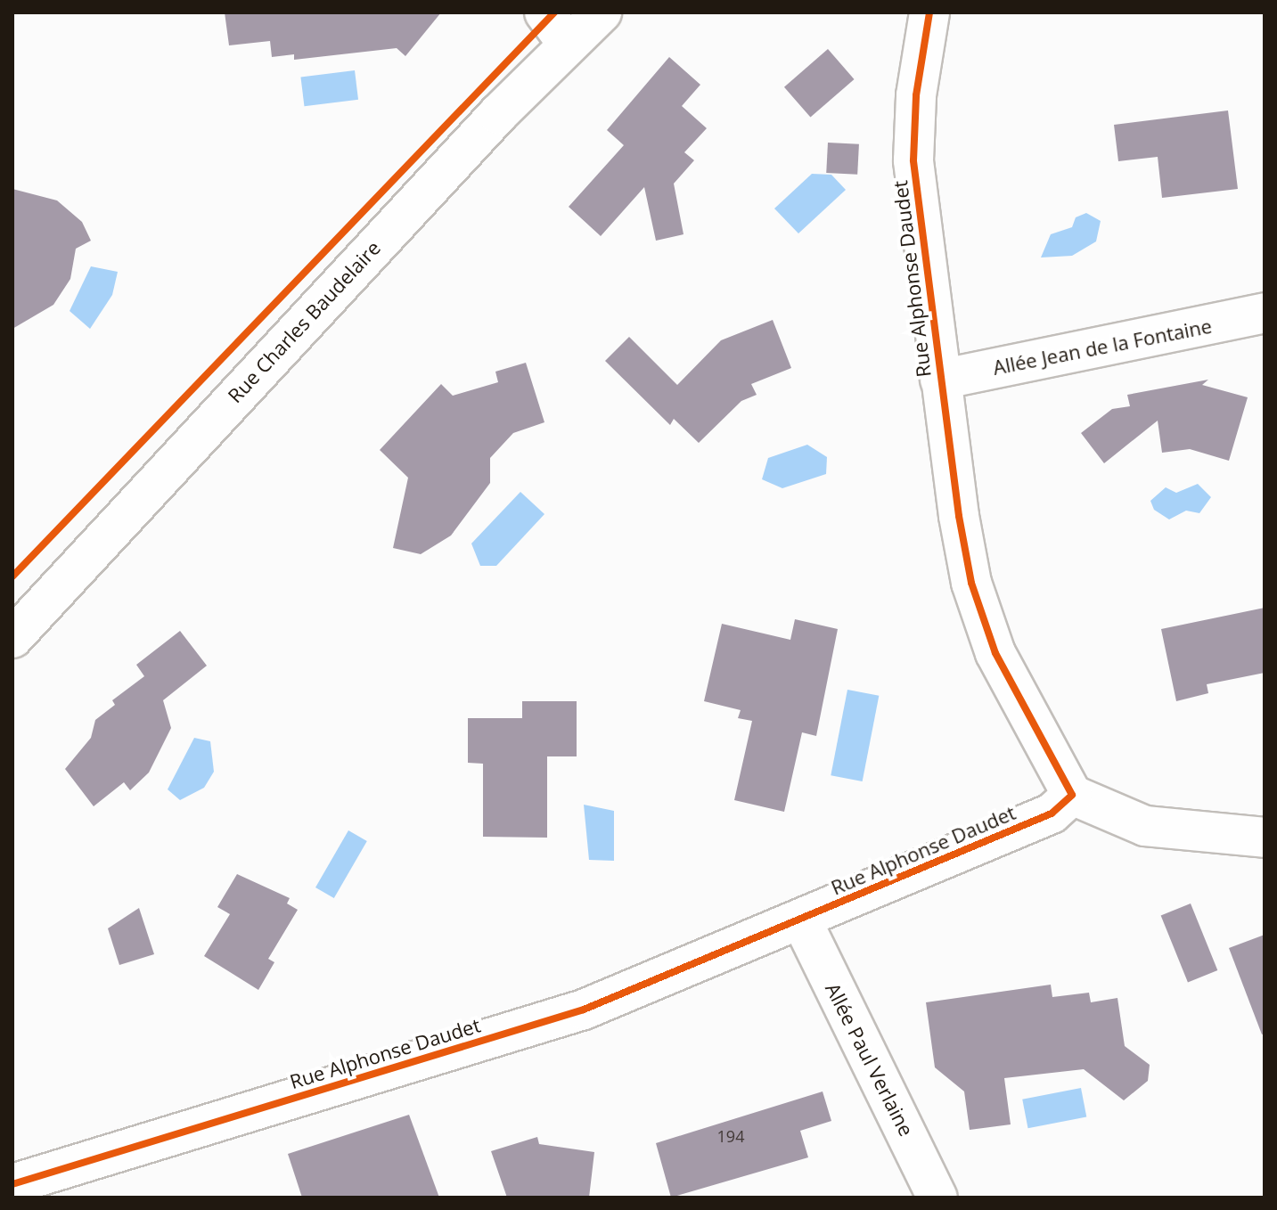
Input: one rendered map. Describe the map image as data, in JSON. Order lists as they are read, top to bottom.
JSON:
{
  "streets": {
    "street": [
      "Rue Alphonse Daudet",
      "Rue Charles Baudelaire",
      "Allée Jean de la Fontaine",
      "Allée Paul Verlaine"
    ]
  },
  "crossings": [
    ["Rue Alphonse Daudet", "Allée Jean de la Fontaine"],
    ["Rue Alphonse Daudet", "Allée Paul Verlaine"]
  ],
  "house_numbers": ["194"]
}
